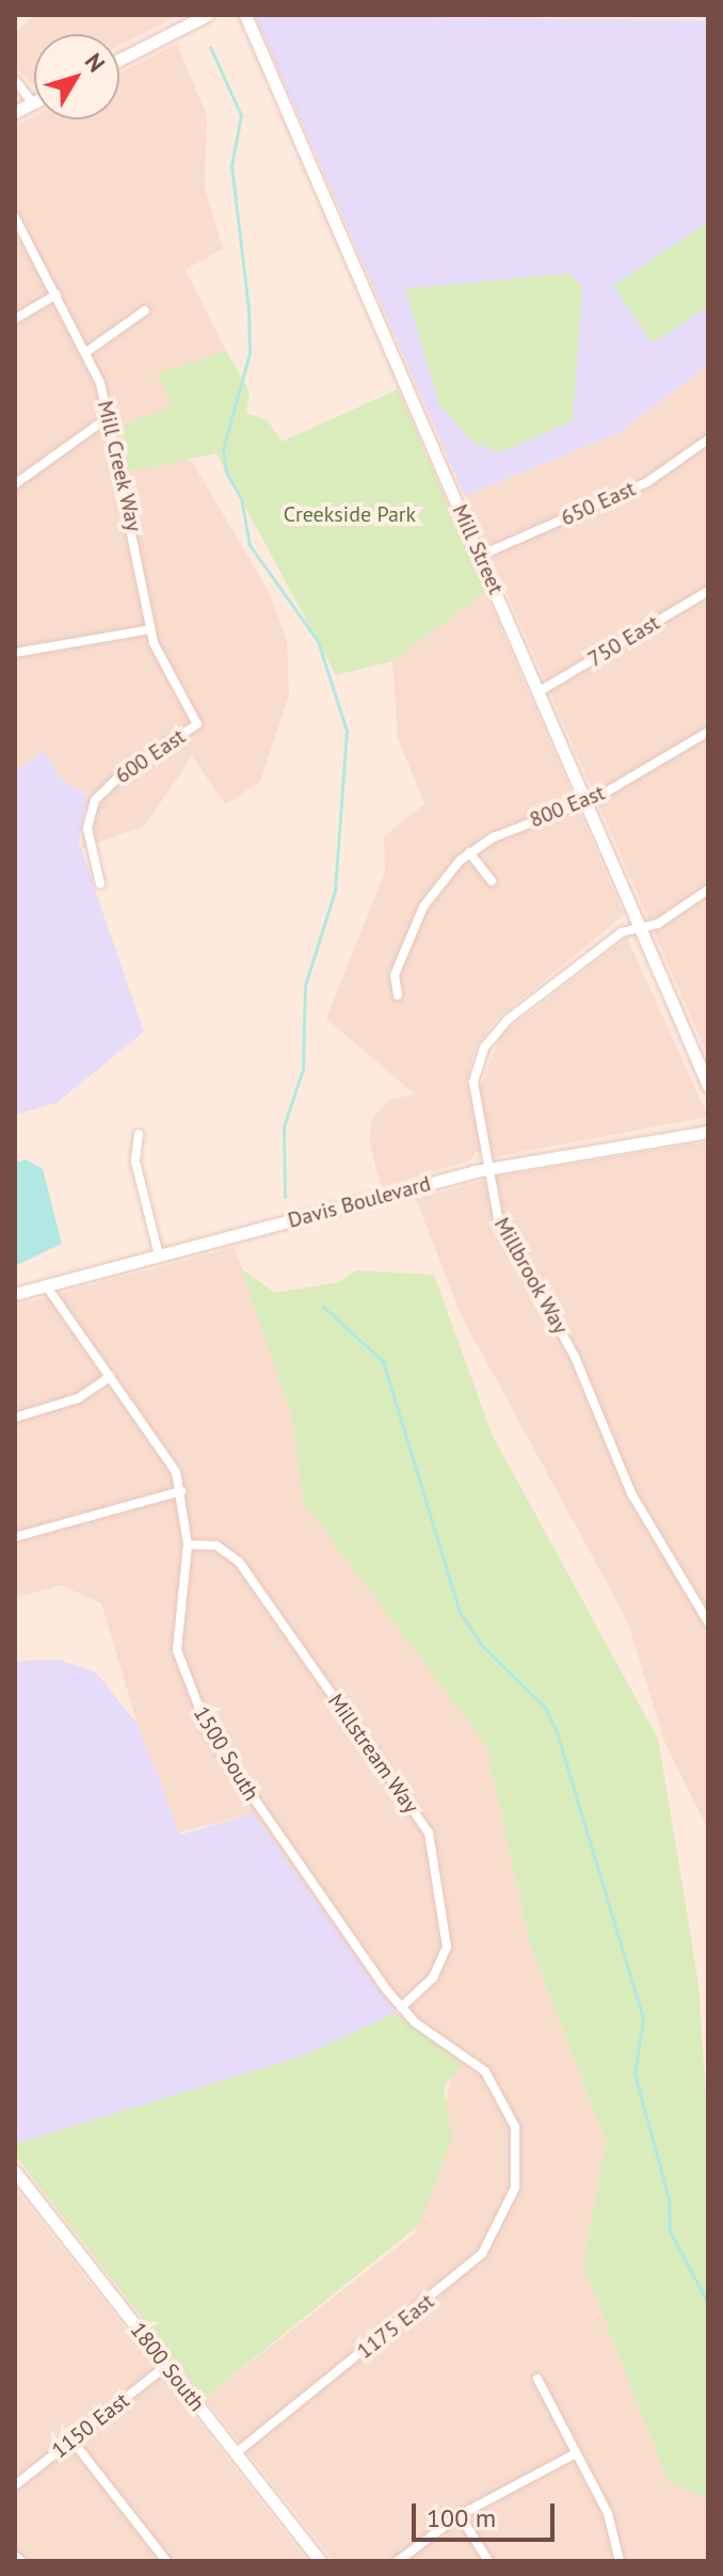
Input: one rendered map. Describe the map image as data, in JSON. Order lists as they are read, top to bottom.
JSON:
{
  "streets": {
    "street": [
      "Mill Creek Way",
      "650 East",
      "Mill Street",
      "750 East",
      "600 East",
      "800 East",
      "Davis Boulevard",
      "Millbrook Way",
      "1500 South",
      "Millstream Way",
      "1175 East",
      "1800 South",
      "1150 East"
    ]
  },
  "crossings": [
    ["Mill Creek Way", "600 East"],
    ["650 East", "Mill Street"],
    ["Mill Street", "750 East"],
    ["Mill Street", "800 East"],
    ["Mill Street", "Millbrook Way"],
    ["Davis Boulevard", "Millbrook Way"],
    ["Davis Boulevard", "1500 South"],
    ["1500 South", "Millstream Way"],
    ["1500 South", "1175 East"],
    ["1175 East", "1800 South"],
    ["1800 South", "1150 East"]
  ],
  "parks": ["Creekside Park"],
  "scale_bar": "100 m",
  "north": "top right"
}
